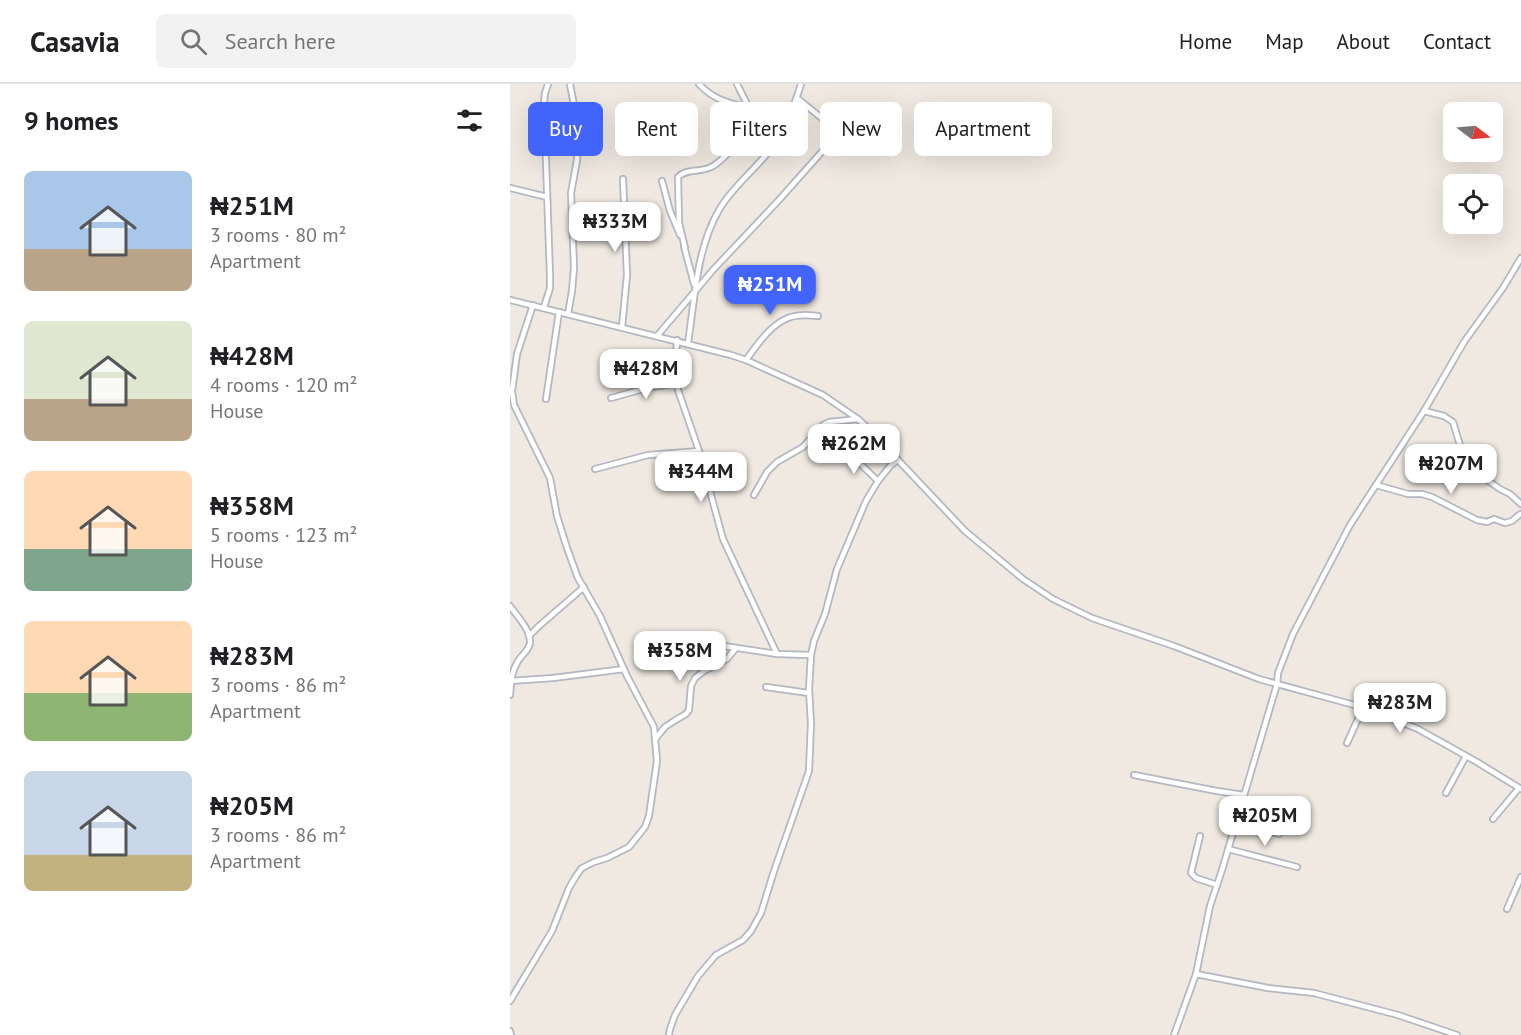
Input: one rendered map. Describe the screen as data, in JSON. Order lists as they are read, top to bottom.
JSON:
{
  "north": "right",
  "page": {
    "header": "Casavia",
    "search": "Search here",
    "nav": [
      "Home",
      "Map",
      "About",
      "Contact"
    ],
    "heading": "9 homes",
    "chip": [
      "Buy",
      "Rent",
      "Filters",
      "New",
      "Apartment"
    ],
    "list": [
      {
        "name": "₦251M",
        "note": "3 rooms · 80 m² · Apartment"
      },
      {
        "name": "₦428M",
        "note": "4 rooms · 120 m² · House"
      },
      {
        "name": "₦358M",
        "note": "5 rooms · 123 m² · House"
      },
      {
        "name": "₦283M",
        "note": "3 rooms · 86 m² · Apartment"
      },
      {
        "name": "₦205M",
        "note": "3 rooms · 86 m² · Apartment"
      }
    ],
    "price": [
      "₦333M",
      "₦251M",
      "₦428M",
      "₦262M",
      "₦207M",
      "₦344M",
      "₦358M",
      "₦283M",
      "₦205M"
    ]
  }
}
